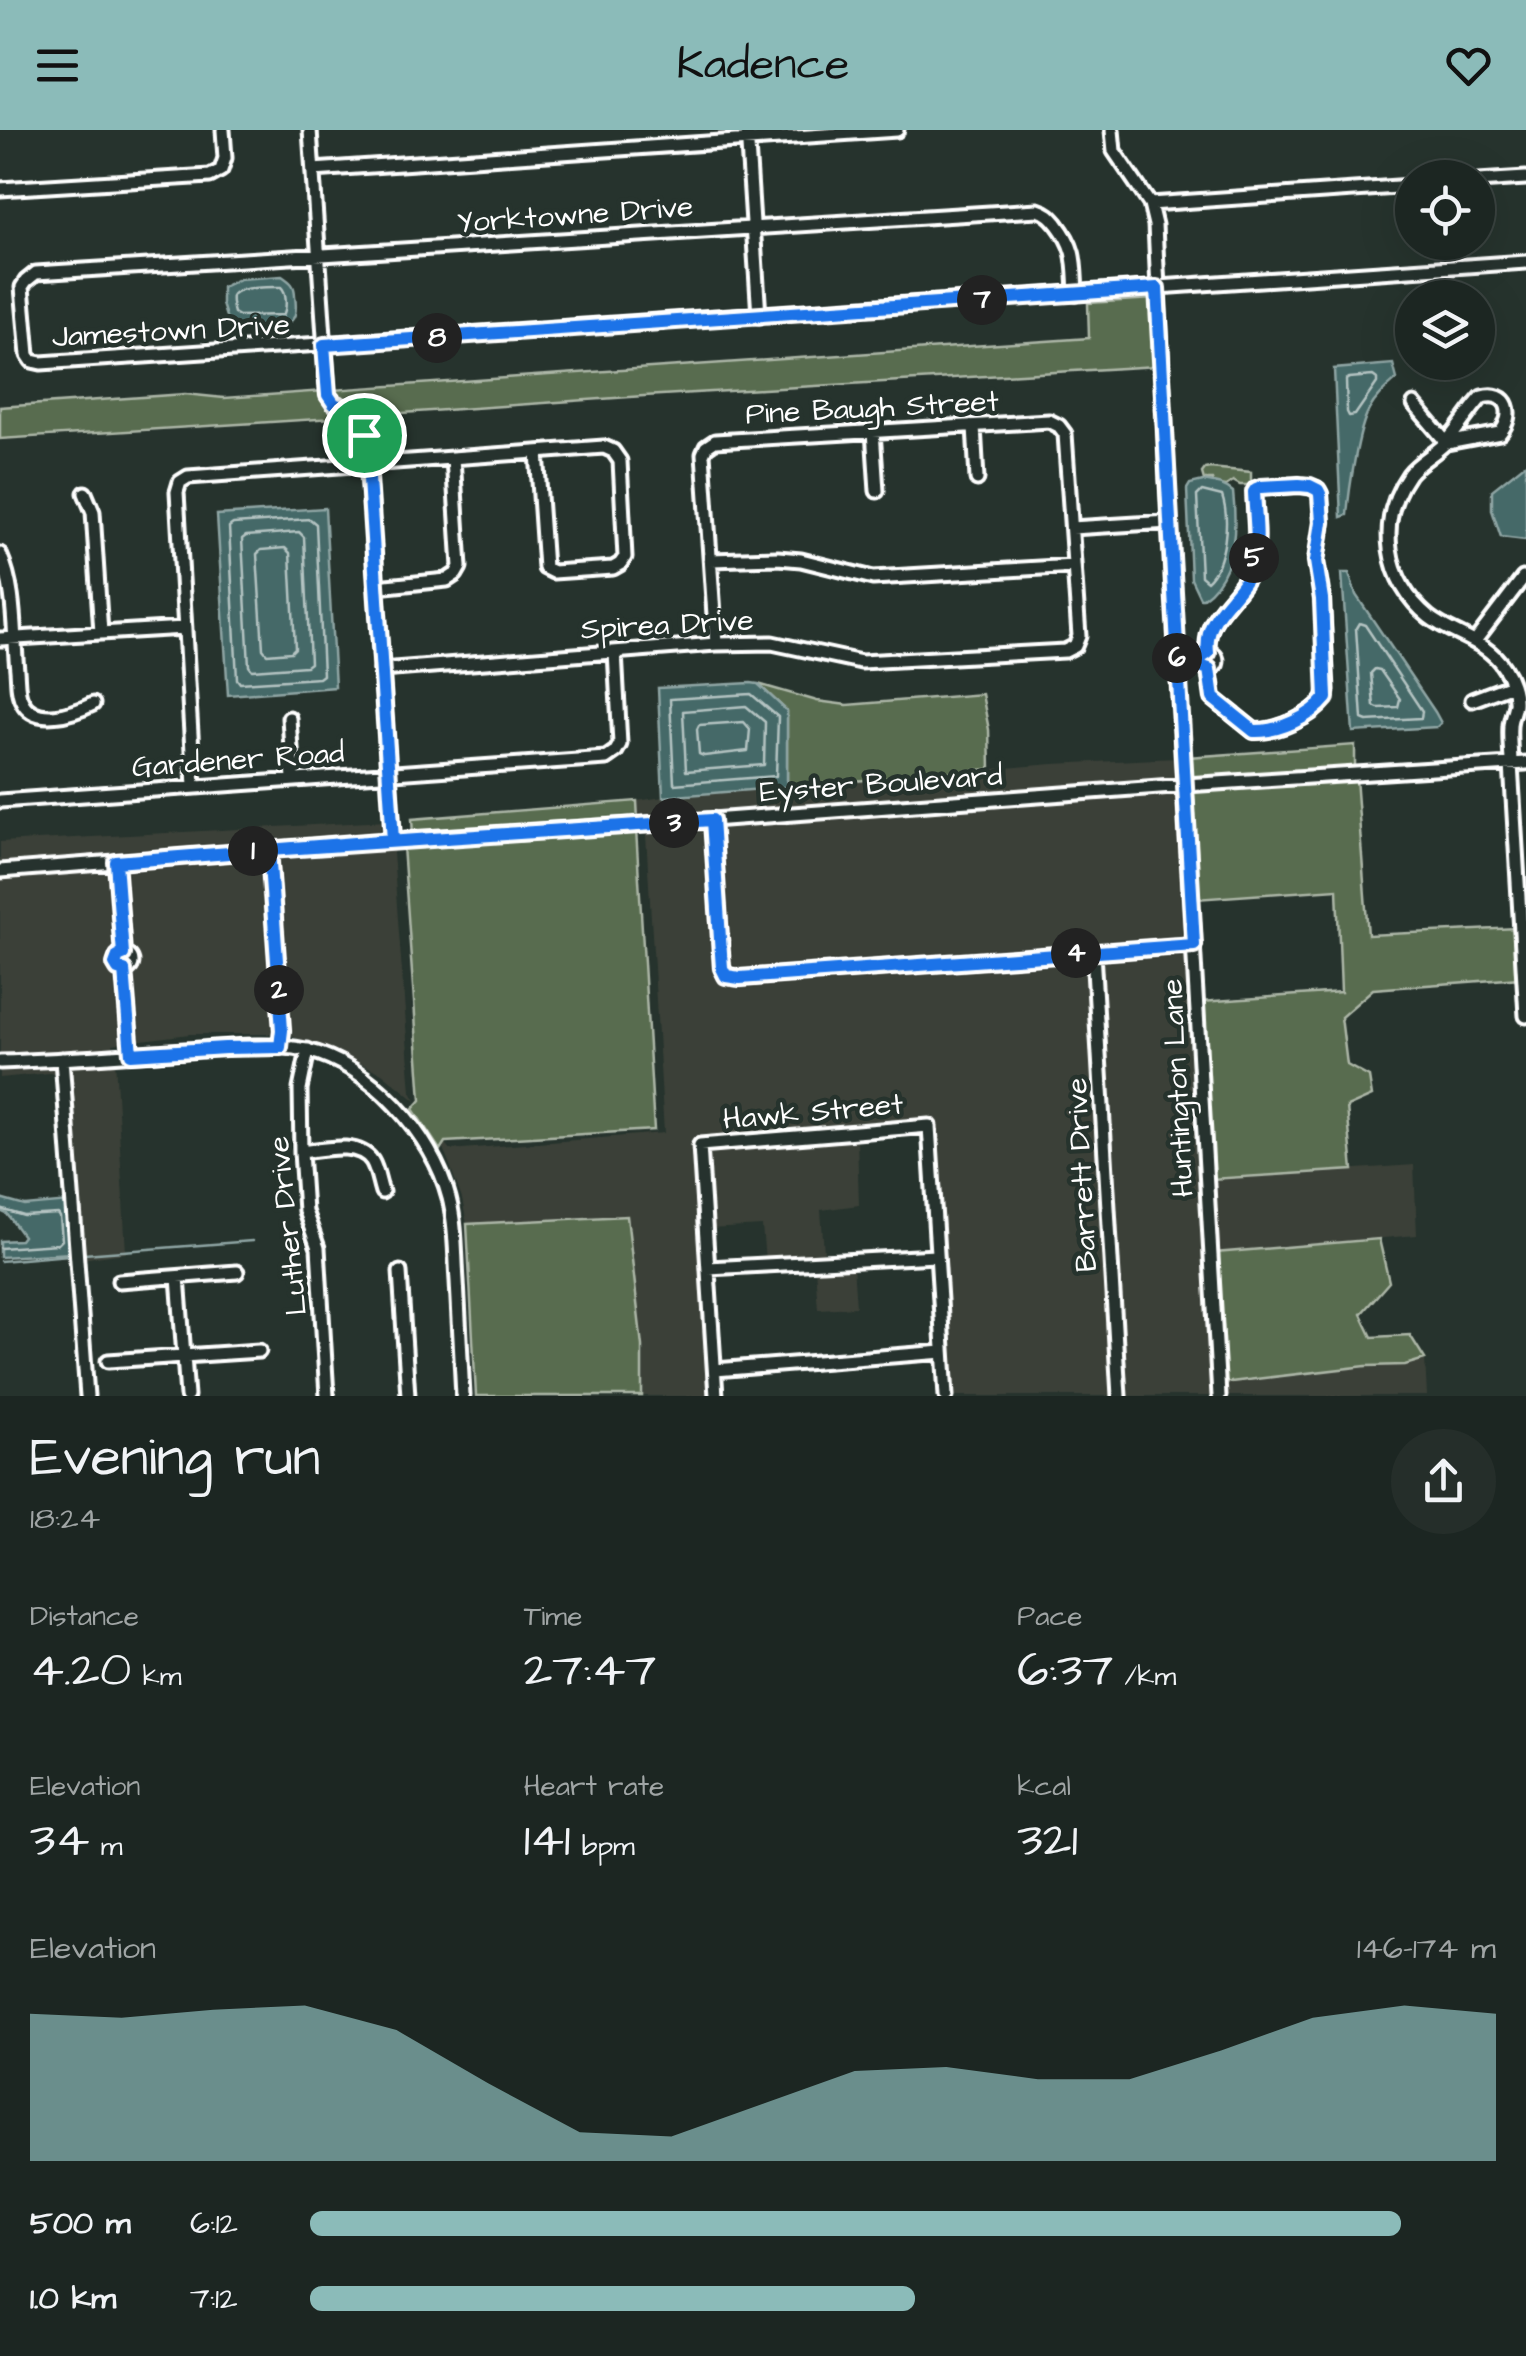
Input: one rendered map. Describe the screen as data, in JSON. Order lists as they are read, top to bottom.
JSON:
{
  "streets": {
    "street": [
      "Yorktowne Drive",
      "Jamestown Drive",
      "Pine Baugh Street",
      "Spirea Drive",
      "Gardener Road",
      "Eyster Boulevard",
      "Huntington Lane",
      "Hawk Street",
      "Barrett Drive",
      "Luther Drive"
    ]
  },
  "crossings": [
    ["Yorktowne Drive", "Jamestown Drive"],
    ["Jamestown Drive", "Huntington Lane"],
    ["Pine Baugh Street", "Spirea Drive"],
    ["Spirea Drive", "Gardener Road"],
    ["Eyster Boulevard", "Huntington Lane"]
  ],
  "page": {
    "header": "Kadence",
    "pins": [
      "7",
      "8",
      "5",
      "6",
      "3",
      "1",
      "4",
      "2"
    ],
    "heading": ["Evening run", "18:24"],
    "stats": [
      ["Distance", "4.20 km"],
      ["Time", "27:47"],
      ["Pace", "6:37 /km"],
      ["Elevation", "34 m"],
      ["Heart rate", "141 bpm"],
      ["kcal", "321"]
    ],
    "chart": ["Elevation", "146–174 m"],
    "list": [
      {
        "name": "500 m",
        "note": "6:12"
      },
      {
        "name": "1.0 km",
        "note": "7:12"
      }
    ]
  }
}
